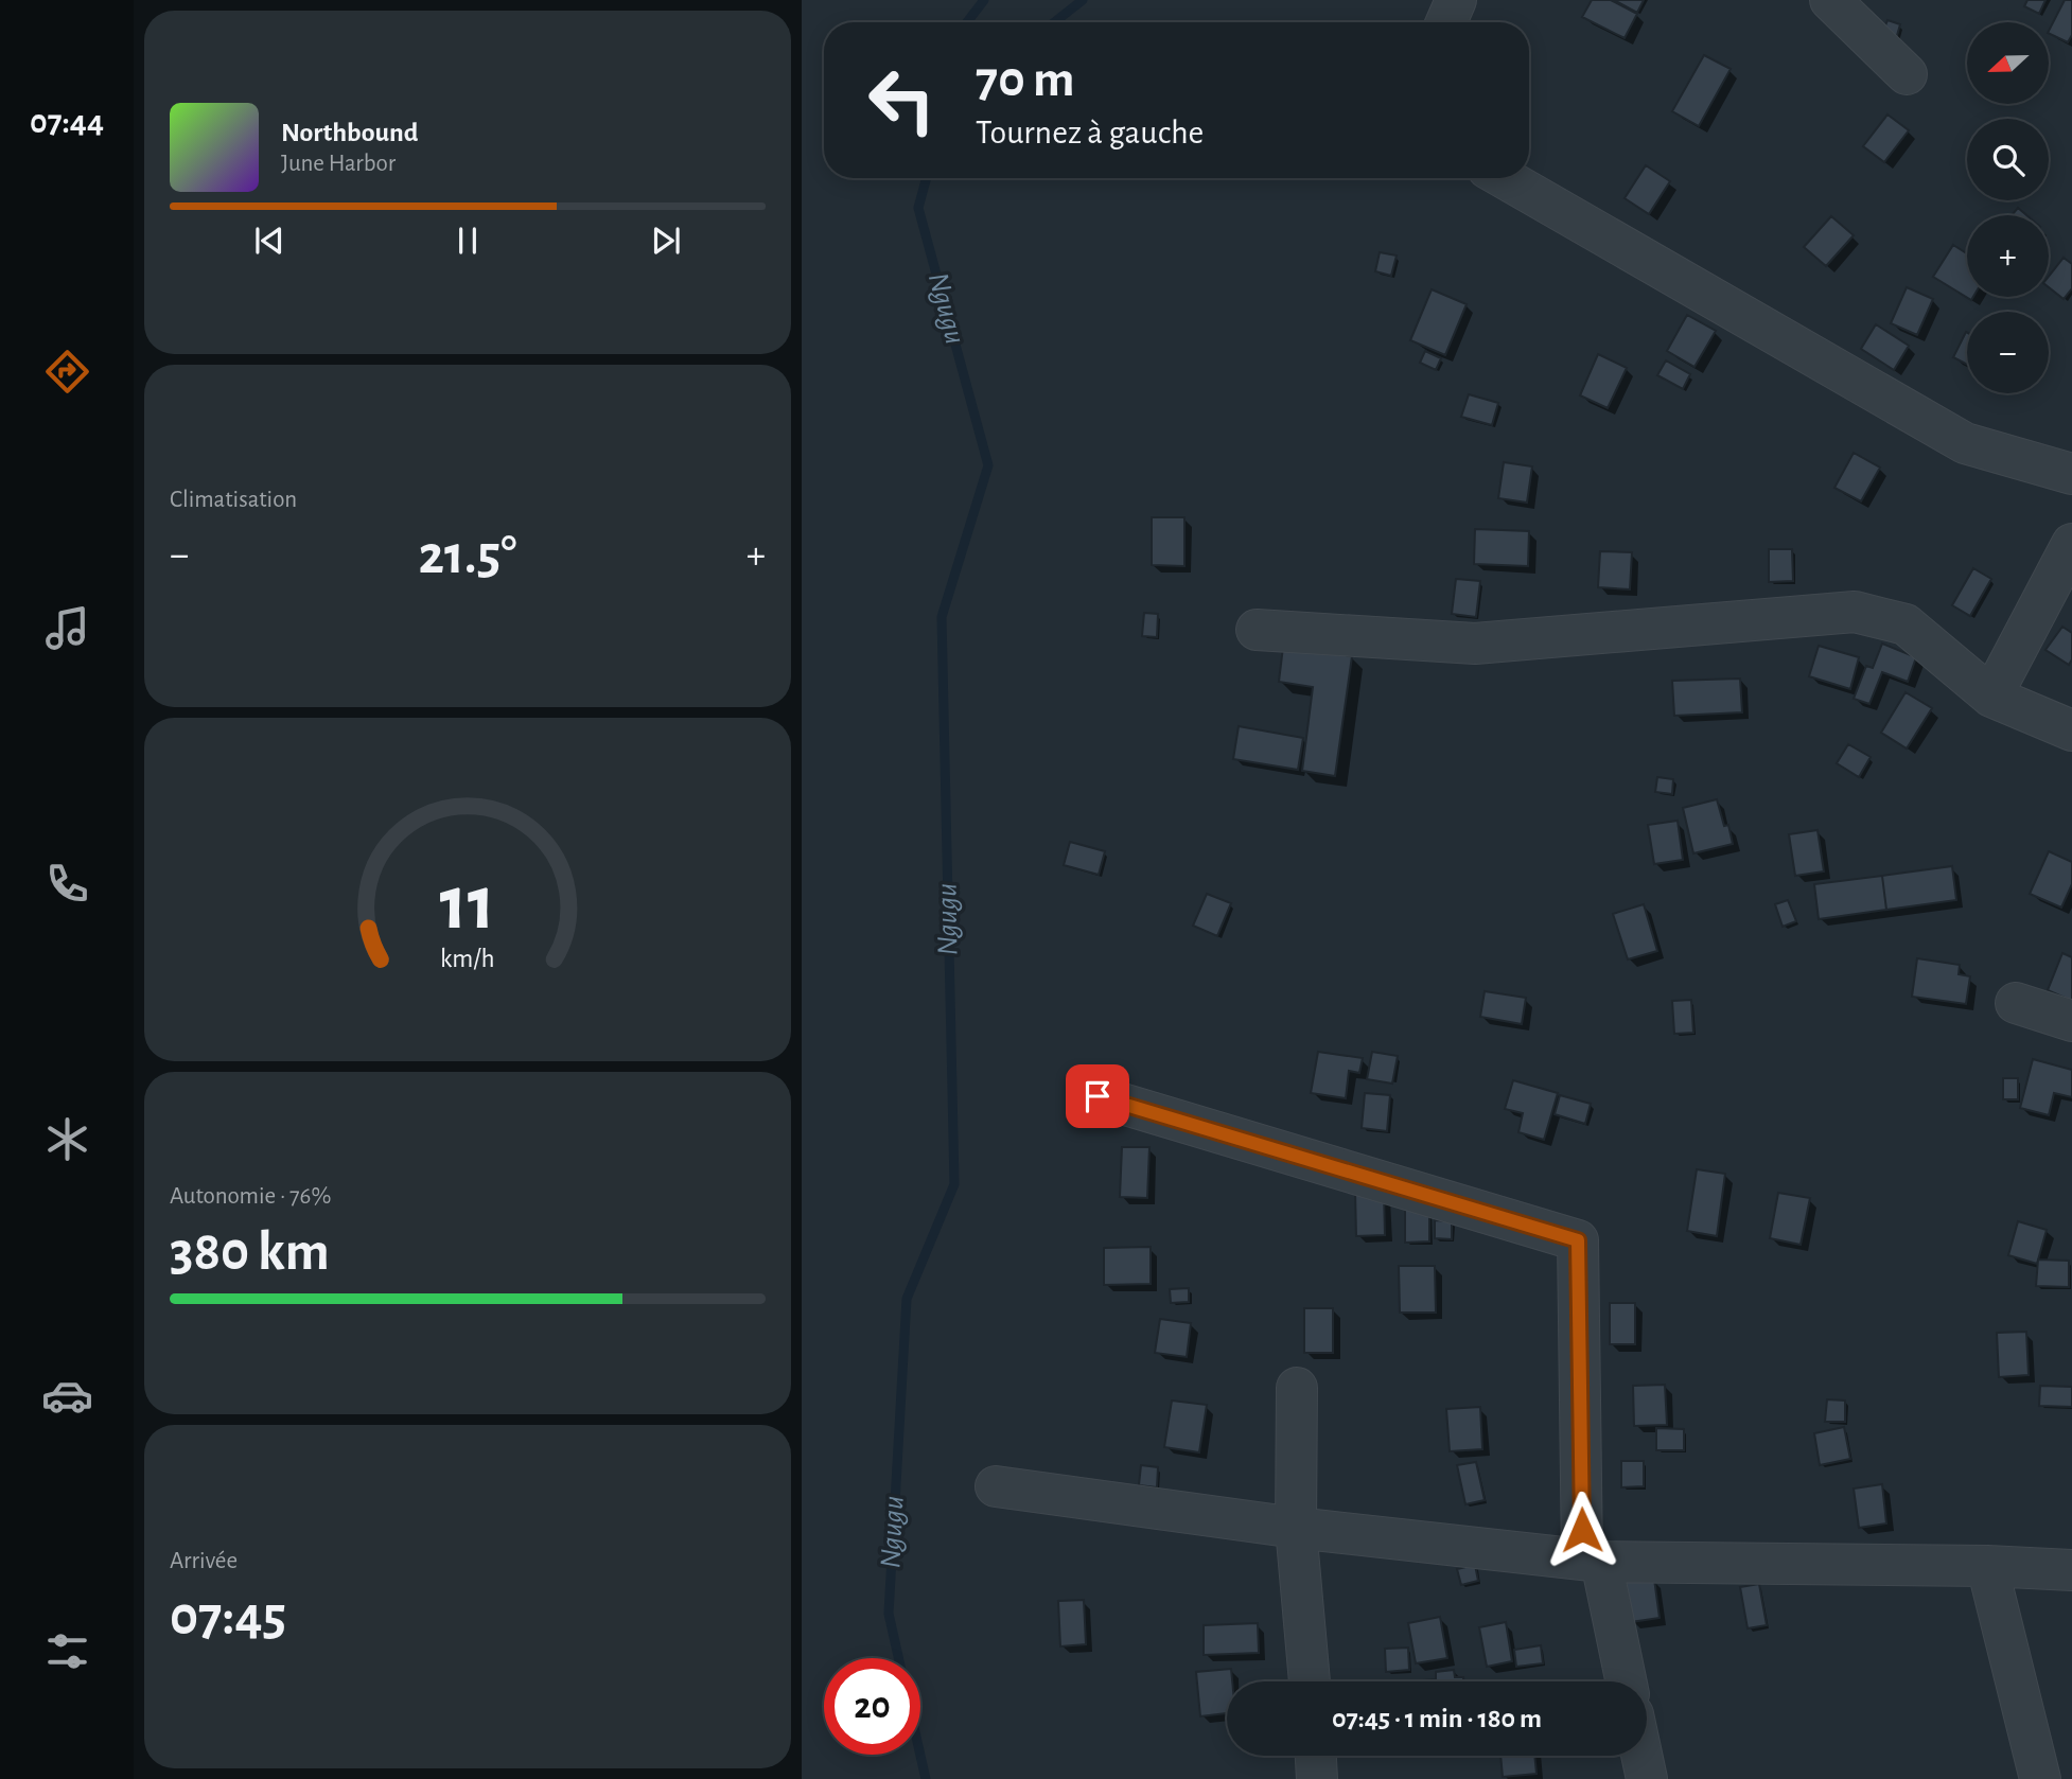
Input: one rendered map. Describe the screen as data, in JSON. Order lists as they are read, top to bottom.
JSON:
{
  "water": ["Ngugu"],
  "north": "left",
  "page": {
    "tabs": "07:44",
    "map_buttons": ["+", "−"],
    "turn": ["70 m", "Tournez à gauche"],
    "song": ["Northbound", "June Harbor"],
    "tile": [
      "Climatisation",
      ["Autonomie · 76%", "380 km"],
      ["Arrivée", "07:45"]
    ],
    "heat": ["−", "21.5°", "+"],
    "limit": "20",
    "trip": "07:45 · 1 min · 180 m",
    "gauge": ["11", "km/h"]
  }
}
